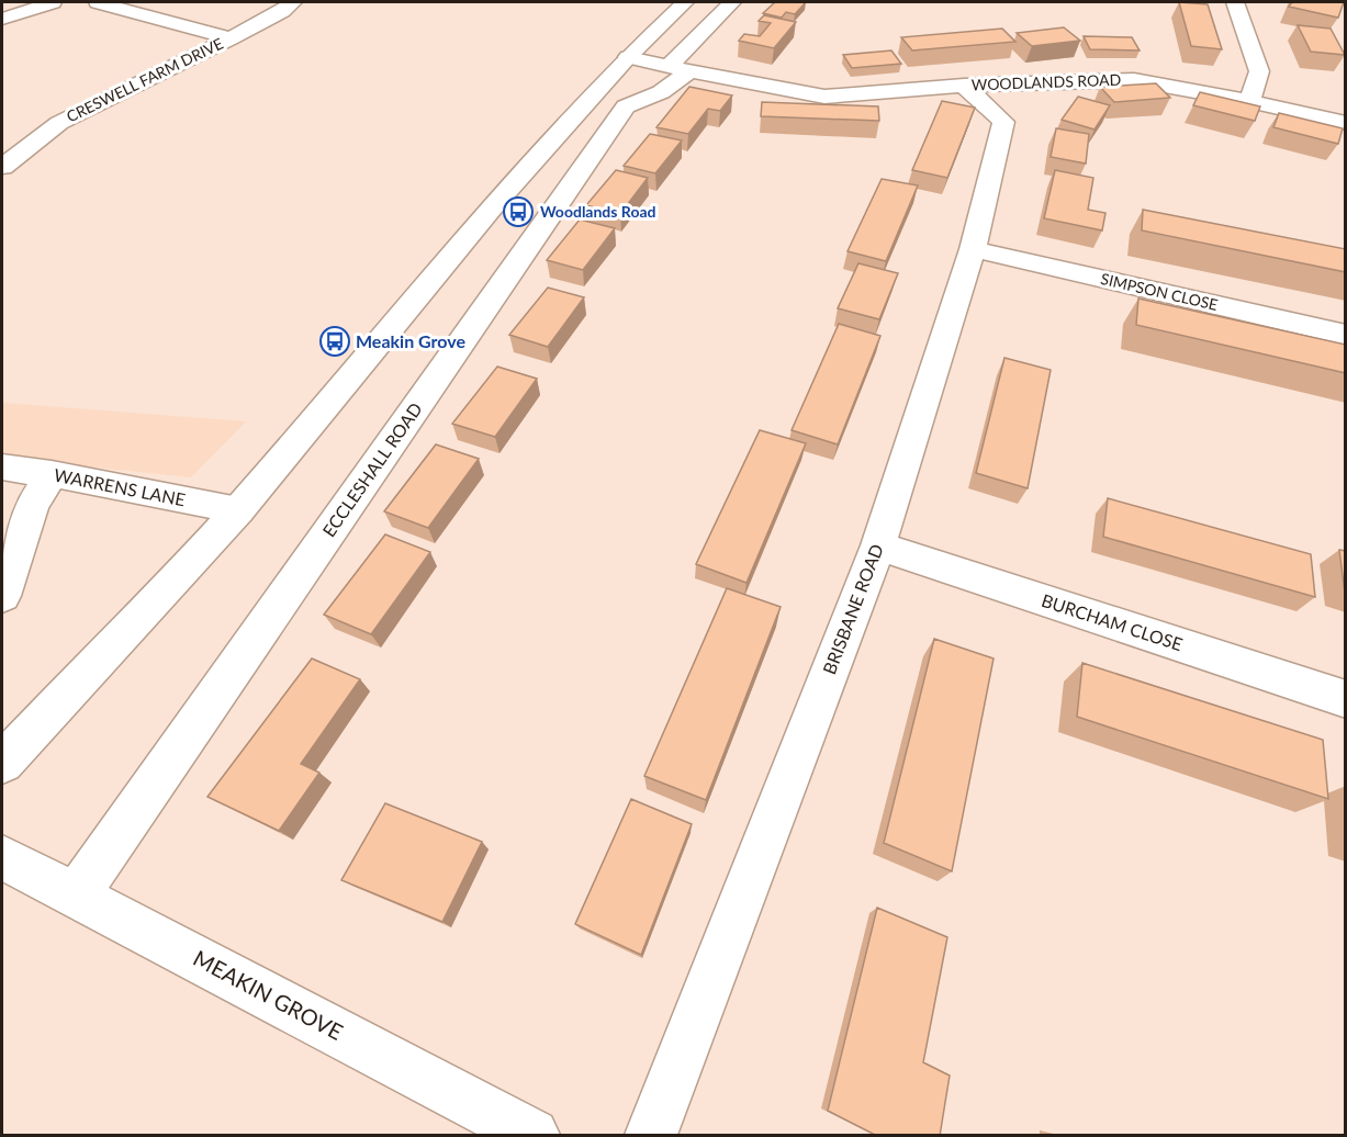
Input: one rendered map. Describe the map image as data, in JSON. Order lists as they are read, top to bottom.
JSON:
{
  "streets": {
    "street": [
      "CRESWELL FARM DRIVE",
      "WOODLANDS ROAD",
      "SIMPSON CLOSE",
      "ECCLESHALL ROAD",
      "WARRENS LANE",
      "BRISBANE ROAD",
      "BURCHAM CLOSE",
      "MEAKIN GROVE"
    ]
  },
  "crossings": [
    ["WOODLANDS ROAD", "ECCLESHALL ROAD"],
    ["WOODLANDS ROAD", "BRISBANE ROAD"],
    ["SIMPSON CLOSE", "BRISBANE ROAD"],
    ["ECCLESHALL ROAD", "MEAKIN GROVE"],
    ["BRISBANE ROAD", "BURCHAM CLOSE"]
  ],
  "places": {
    "bus stop": ["Woodlands Road", "Meakin Grove"]
  }
}
